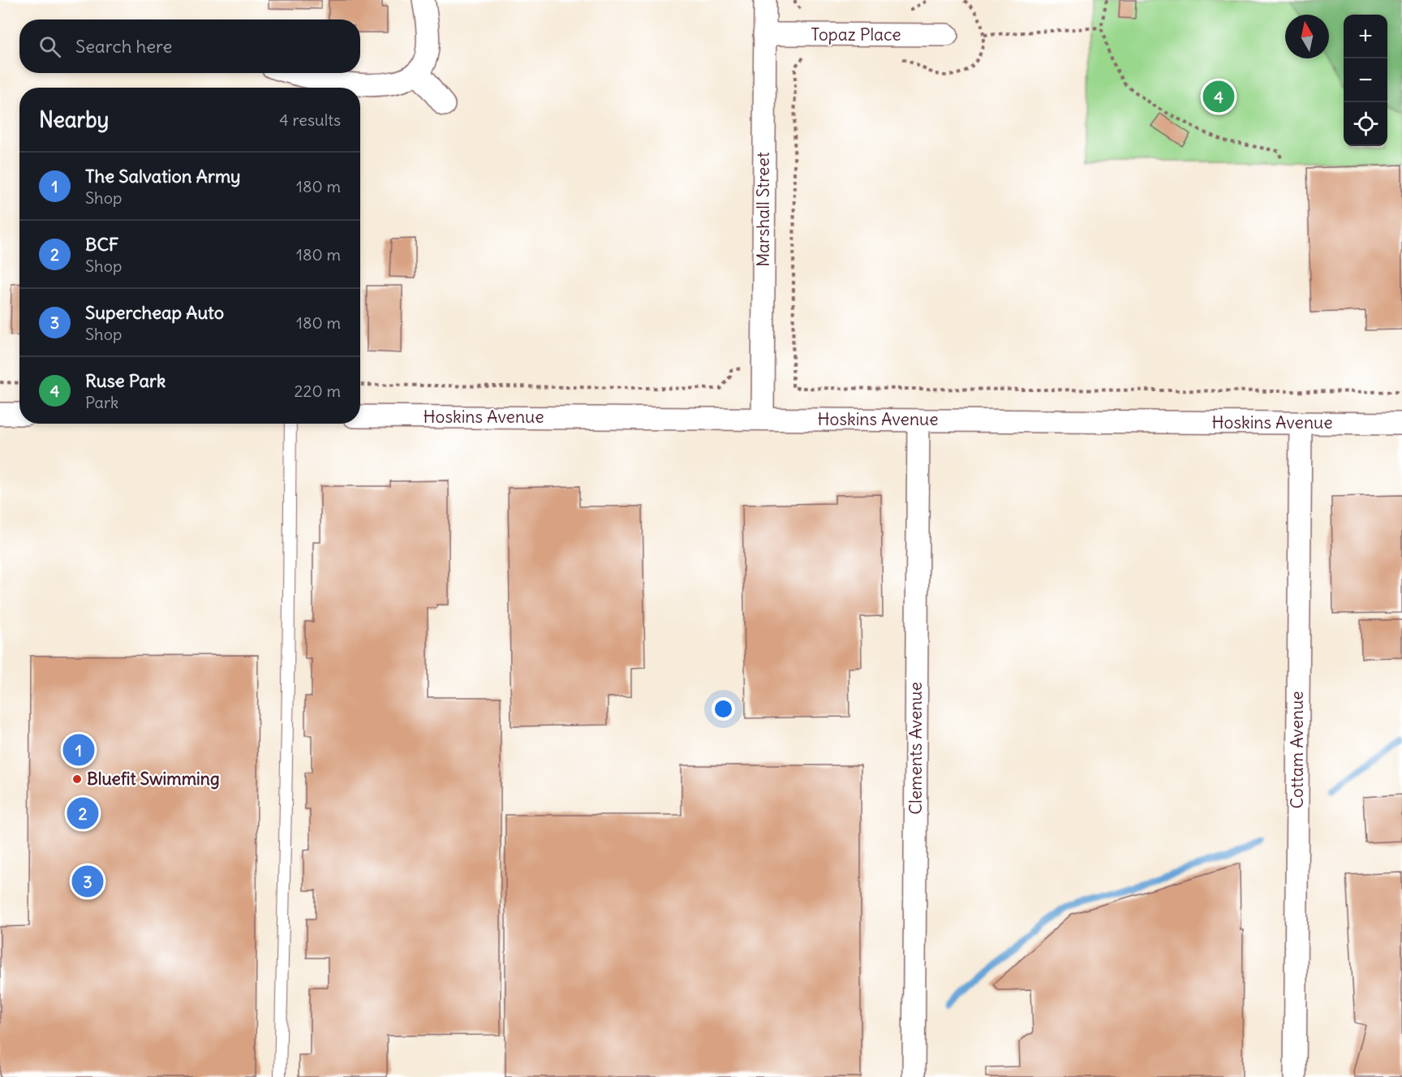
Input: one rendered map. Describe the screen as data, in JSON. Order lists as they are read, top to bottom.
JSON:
{
  "streets": {
    "street": [
      "Topaz Place",
      "Marshall Street",
      "Hoskins Avenue",
      "Clements Avenue",
      "Cottam Avenue"
    ]
  },
  "crossings": [
    ["Topaz Place", "Marshall Street"],
    ["Marshall Street", "Hoskins Avenue"],
    ["Hoskins Avenue", "Clements Avenue"],
    ["Hoskins Avenue", "Cottam Avenue"]
  ],
  "places": ["Bluefit Swimming"],
  "north": "top",
  "page": {
    "map_buttons": ["+", "−"],
    "search": "Search here",
    "pins": [
      "4",
      "1",
      "2",
      "3"
    ],
    "heading": ["Nearby", "4 results"],
    "list": [
      {
        "mark": "1",
        "name": "The Salvation Army",
        "note": "Shop",
        "value": "180 m"
      },
      {
        "mark": "2",
        "name": "BCF",
        "note": "Shop",
        "value": "180 m"
      },
      {
        "mark": "3",
        "name": "Supercheap Auto",
        "note": "Shop",
        "value": "180 m"
      },
      {
        "mark": "4",
        "name": "Ruse Park",
        "note": "Park",
        "value": "220 m"
      }
    ]
  }
}
